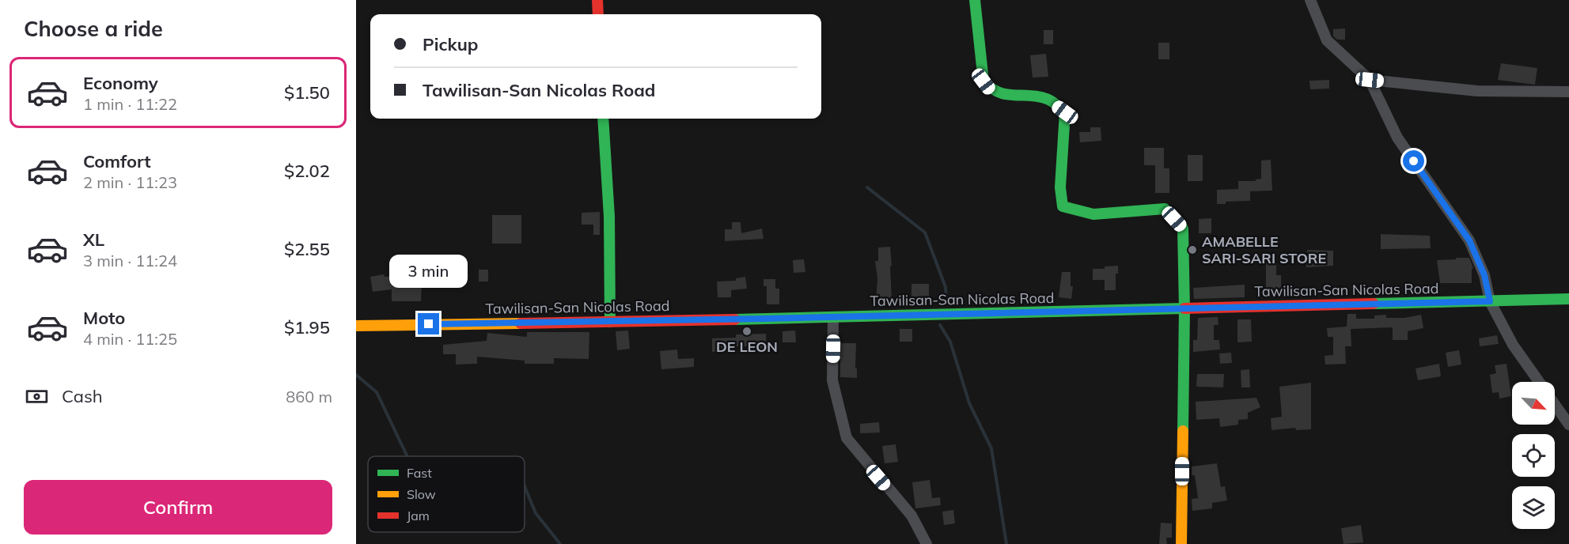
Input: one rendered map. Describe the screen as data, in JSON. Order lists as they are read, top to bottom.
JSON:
{
  "streets": {
    "main road": ["Tawilisan-San Nicolas Road"]
  },
  "places": ["AMABELLE SARI-SARI STORE", "DE LEON"],
  "legend": ["Fast", "Slow", "Jam"],
  "north": "bottom right",
  "page": {
    "heading": "Choose a ride",
    "banner": ["Pickup", "Tawilisan-San Nicolas Road"],
    "list": [
      {
        "name": "Economy",
        "note": "1 min · 11:22",
        "value": "$1.50"
      },
      {
        "name": "Comfort",
        "note": "2 min · 11:23",
        "value": "$2.02"
      },
      {
        "name": "XL",
        "note": "3 min · 11:24",
        "value": "$2.55"
      },
      {
        "name": "Moto",
        "note": "4 min · 11:25",
        "value": "$1.95"
      }
    ],
    "bubble": "3 min",
    "pay": ["Cash", "860 m"],
    "buttons": "Confirm"
  }
}
